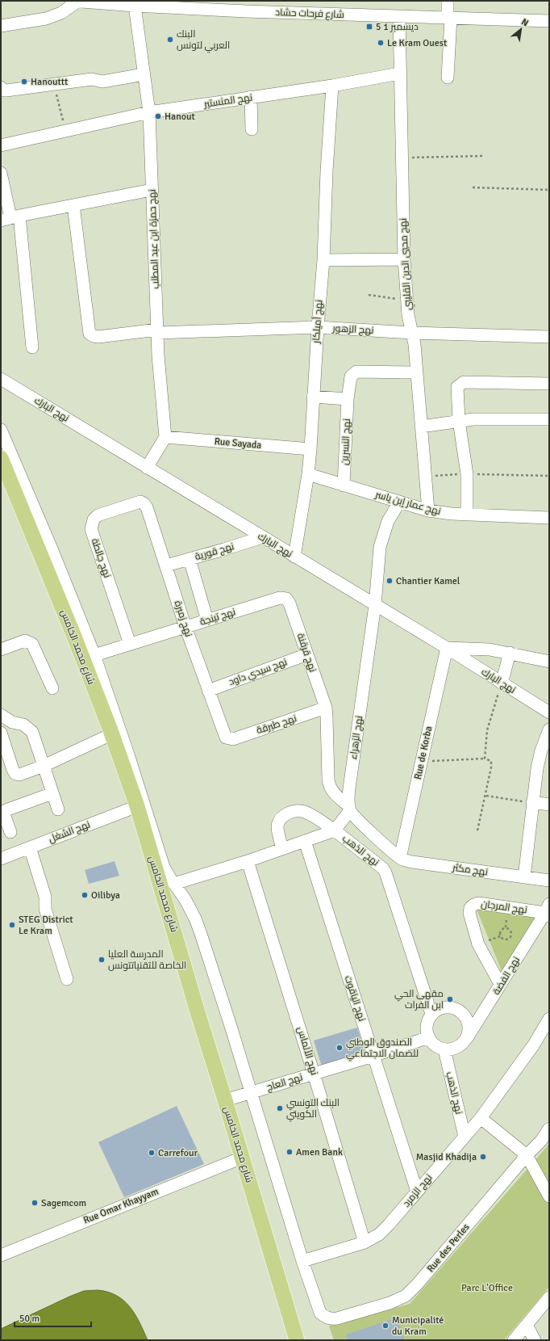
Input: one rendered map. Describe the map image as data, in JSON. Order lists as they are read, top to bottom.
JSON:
{
  "streets": {
    "main road": ["شارع محمد الخامس"],
    "street": [
      "شارع فرحات حشاد",
      "نهج المنستير",
      "نهج حمزة ابن عبد المطلب",
      "نهج محيي الدين القليبي",
      "نهج أميلكار",
      "نهج الزهور",
      "نهج البارك",
      "نهج النسرين",
      "Rue Sayada",
      "نهج عمار إبن ياسر",
      "نهج قورية",
      "نهج جالطة",
      "نهج تينجة",
      "نهج زمبرة",
      "نهج قرقنة",
      "نهج سيدي داود",
      "نهج طبرقة",
      "نهج الزهراء",
      "Rue de Korba",
      "نهج الشغل",
      "نهج الذهب",
      "نهج مكثر",
      "نهج المرجان",
      "نهج الفضة",
      "نهج الياقوت",
      "نهج الألماس",
      "نهج العاج",
      "نهج الزمرد",
      "Rue Omar Khayyam",
      "Rue des Perles"
    ]
  },
  "crossings": [
    ["شارع فرحات حشاد", "نهج حمزة ابن عبد المطلب"],
    ["شارع فرحات حشاد", "نهج محيي الدين القليبي"],
    ["نهج المنستير", "نهج حمزة ابن عبد المطلب"],
    ["نهج المنستير", "نهج محيي الدين القليبي"],
    ["نهج المنستير", "نهج أميلكار"],
    ["نهج حمزة ابن عبد المطلب", "نهج الزهور"],
    ["نهج حمزة ابن عبد المطلب", "Rue Sayada"],
    ["نهج محيي الدين القليبي", "نهج الزهور"],
    ["نهج محيي الدين القليبي", "نهج النسرين"],
    ["نهج محيي الدين القليبي", "نهج عمار إبن ياسر"],
    ["نهج أميلكار", "نهج الزهور"],
    ["نهج أميلكار", "نهج البارك"],
    ["نهج أميلكار", "Rue Sayada"],
    ["نهج أميلكار", "نهج عمار إبن ياسر"],
    ["نهج البارك", "نهج قورية"],
    ["نهج البارك", "نهج الزهراء"],
    ["نهج البارك", "Rue de Korba"],
    ["نهج النسرين", "نهج عمار إبن ياسر"],
    ["نهج عمار إبن ياسر", "نهج الزهراء"],
    ["نهج قورية", "نهج زمبرة"],
    ["نهج جالطة", "نهج تينجة"],
    ["نهج جالطة", "نهج زمبرة"],
    ["نهج تينجة", "نهج زمبرة"],
    ["نهج تينجة", "نهج قرقنة"],
    ["نهج زمبرة", "نهج سيدي داود"],
    ["نهج زمبرة", "نهج طبرقة"],
    ["شارع محمد الخامس", "نهج الشغل"],
    ["شارع محمد الخامس", "نهج العاج"],
    ["شارع محمد الخامس", "Rue Omar Khayyam"],
    ["نهج قرقنة", "نهج سيدي داود"],
    ["نهج قرقنة", "نهج طبرقة"],
    ["نهج قرقنة", "نهج الزهراء"],
    ["Rue de Korba", "نهج الذهب"],
    ["Rue de Korba", "نهج مكثر"],
    ["نهج الذهب", "نهج الفضة"],
    ["نهج الذهب", "نهج الياقوت"],
    ["نهج الذهب", "نهج الألماس"],
    ["نهج الذهب", "نهج العاج"],
    ["نهج الذهب", "نهج الزمرد"],
    ["نهج المرجان", "نهج الفضة"],
    ["نهج الفضة", "نهج العاج"],
    ["نهج الياقوت", "نهج العاج"],
    ["نهج الياقوت", "نهج الزمرد"],
    ["نهج الألماس", "نهج العاج"],
    ["نهج الألماس", "نهج الزمرد"],
    ["نهج الزمرد", "Rue des Perles"]
  ],
  "parks": ["Parc L'Office"],
  "places": {
    "transit": ["5 ديسمبر 1"],
    "other": [
      "البنك العربي لتونس",
      "Le Kram Ouest",
      "Hanouttt",
      "Hanout",
      "Chantier Kamel",
      "Oilibya",
      "STEG District Le Kram",
      "المدرسة العليا الخاصة للتقنياتتونس",
      "مقهى الحي ابن الفرات",
      "الصندوق الوطني للضمان الاجتماعي",
      "البنك التونسي الكويتي",
      "Amen Bank",
      "Carrefour",
      "Masjid Khadija",
      "Sagemcom",
      "Municipalité du Kram"
    ]
  },
  "scale_bar": "50 m",
  "north": "top right"
}
